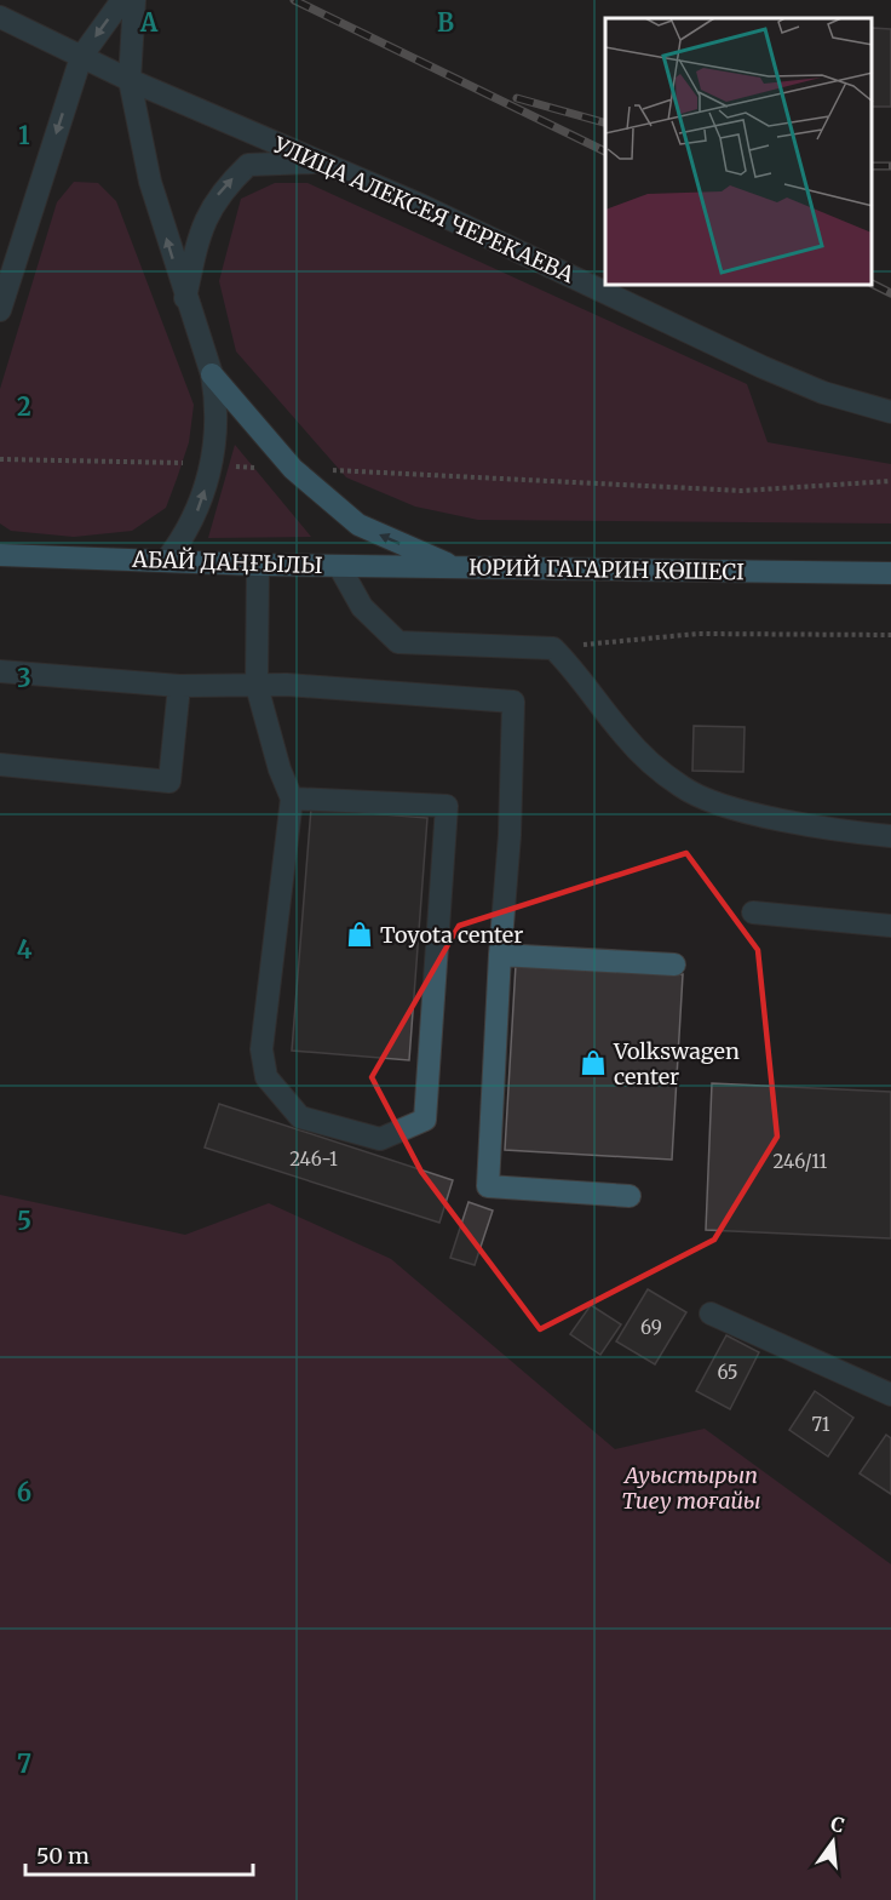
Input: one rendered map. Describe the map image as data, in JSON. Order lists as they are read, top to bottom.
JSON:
{
  "streets": {
    "main road": ["АБАЙ ДАҢҒЫЛЫ", "ЮРИЙ ГАГАРИН КӨШЕСІ"],
    "street": ["УЛИЦА АЛЕКСЕЯ ЧЕРЕКАЕВА"]
  },
  "crossings": [
    ["АБАЙ ДАҢҒЫЛЫ", "ЮРИЙ ГАГАРИН КӨШЕСІ"]
  ],
  "parks": ["Ауыстырып Тиеу тоғайы"],
  "places": {
    "shop": ["Toyota center", "Volkswagen center"]
  },
  "house_numbers": [
    "246-1",
    "246/11",
    "69",
    "65",
    "71"
  ],
  "scale_bar": "50 m",
  "north": "top",
  "grid": {
    "columns": ["A", "B"],
    "rows": [
      "1",
      "2",
      "3",
      "4",
      "5",
      "6",
      "7"
    ]
  }
}
